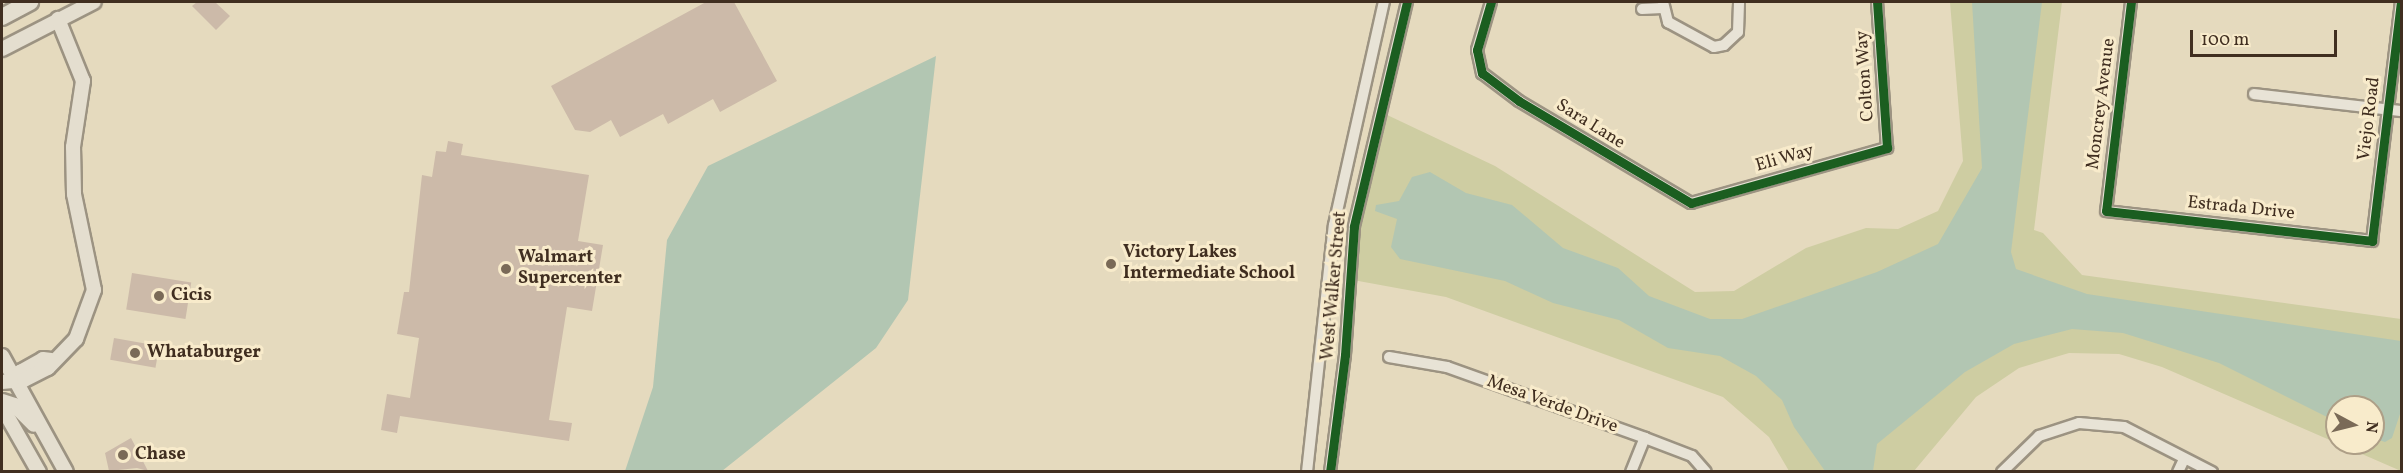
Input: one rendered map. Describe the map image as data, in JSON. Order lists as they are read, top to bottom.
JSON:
{
  "streets": {
    "street": [
      "Colton Way",
      "Moncrey Avenue",
      "Viejo Road",
      "Sara Lane",
      "Eli Way",
      "Estrada Drive",
      "West Walker Street",
      "Mesa Verde Drive"
    ]
  },
  "crossings": [
    ["Colton Way", "Eli Way"],
    ["Moncrey Avenue", "Estrada Drive"],
    ["Viejo Road", "Estrada Drive"],
    ["Sara Lane", "Eli Way"]
  ],
  "places": [
    "Victory Lakes Intermediate School",
    "Walmart Supercenter",
    "Cicis",
    "Whataburger",
    "Chase"
  ],
  "scale_bar": "100 m",
  "north": "right"
}
